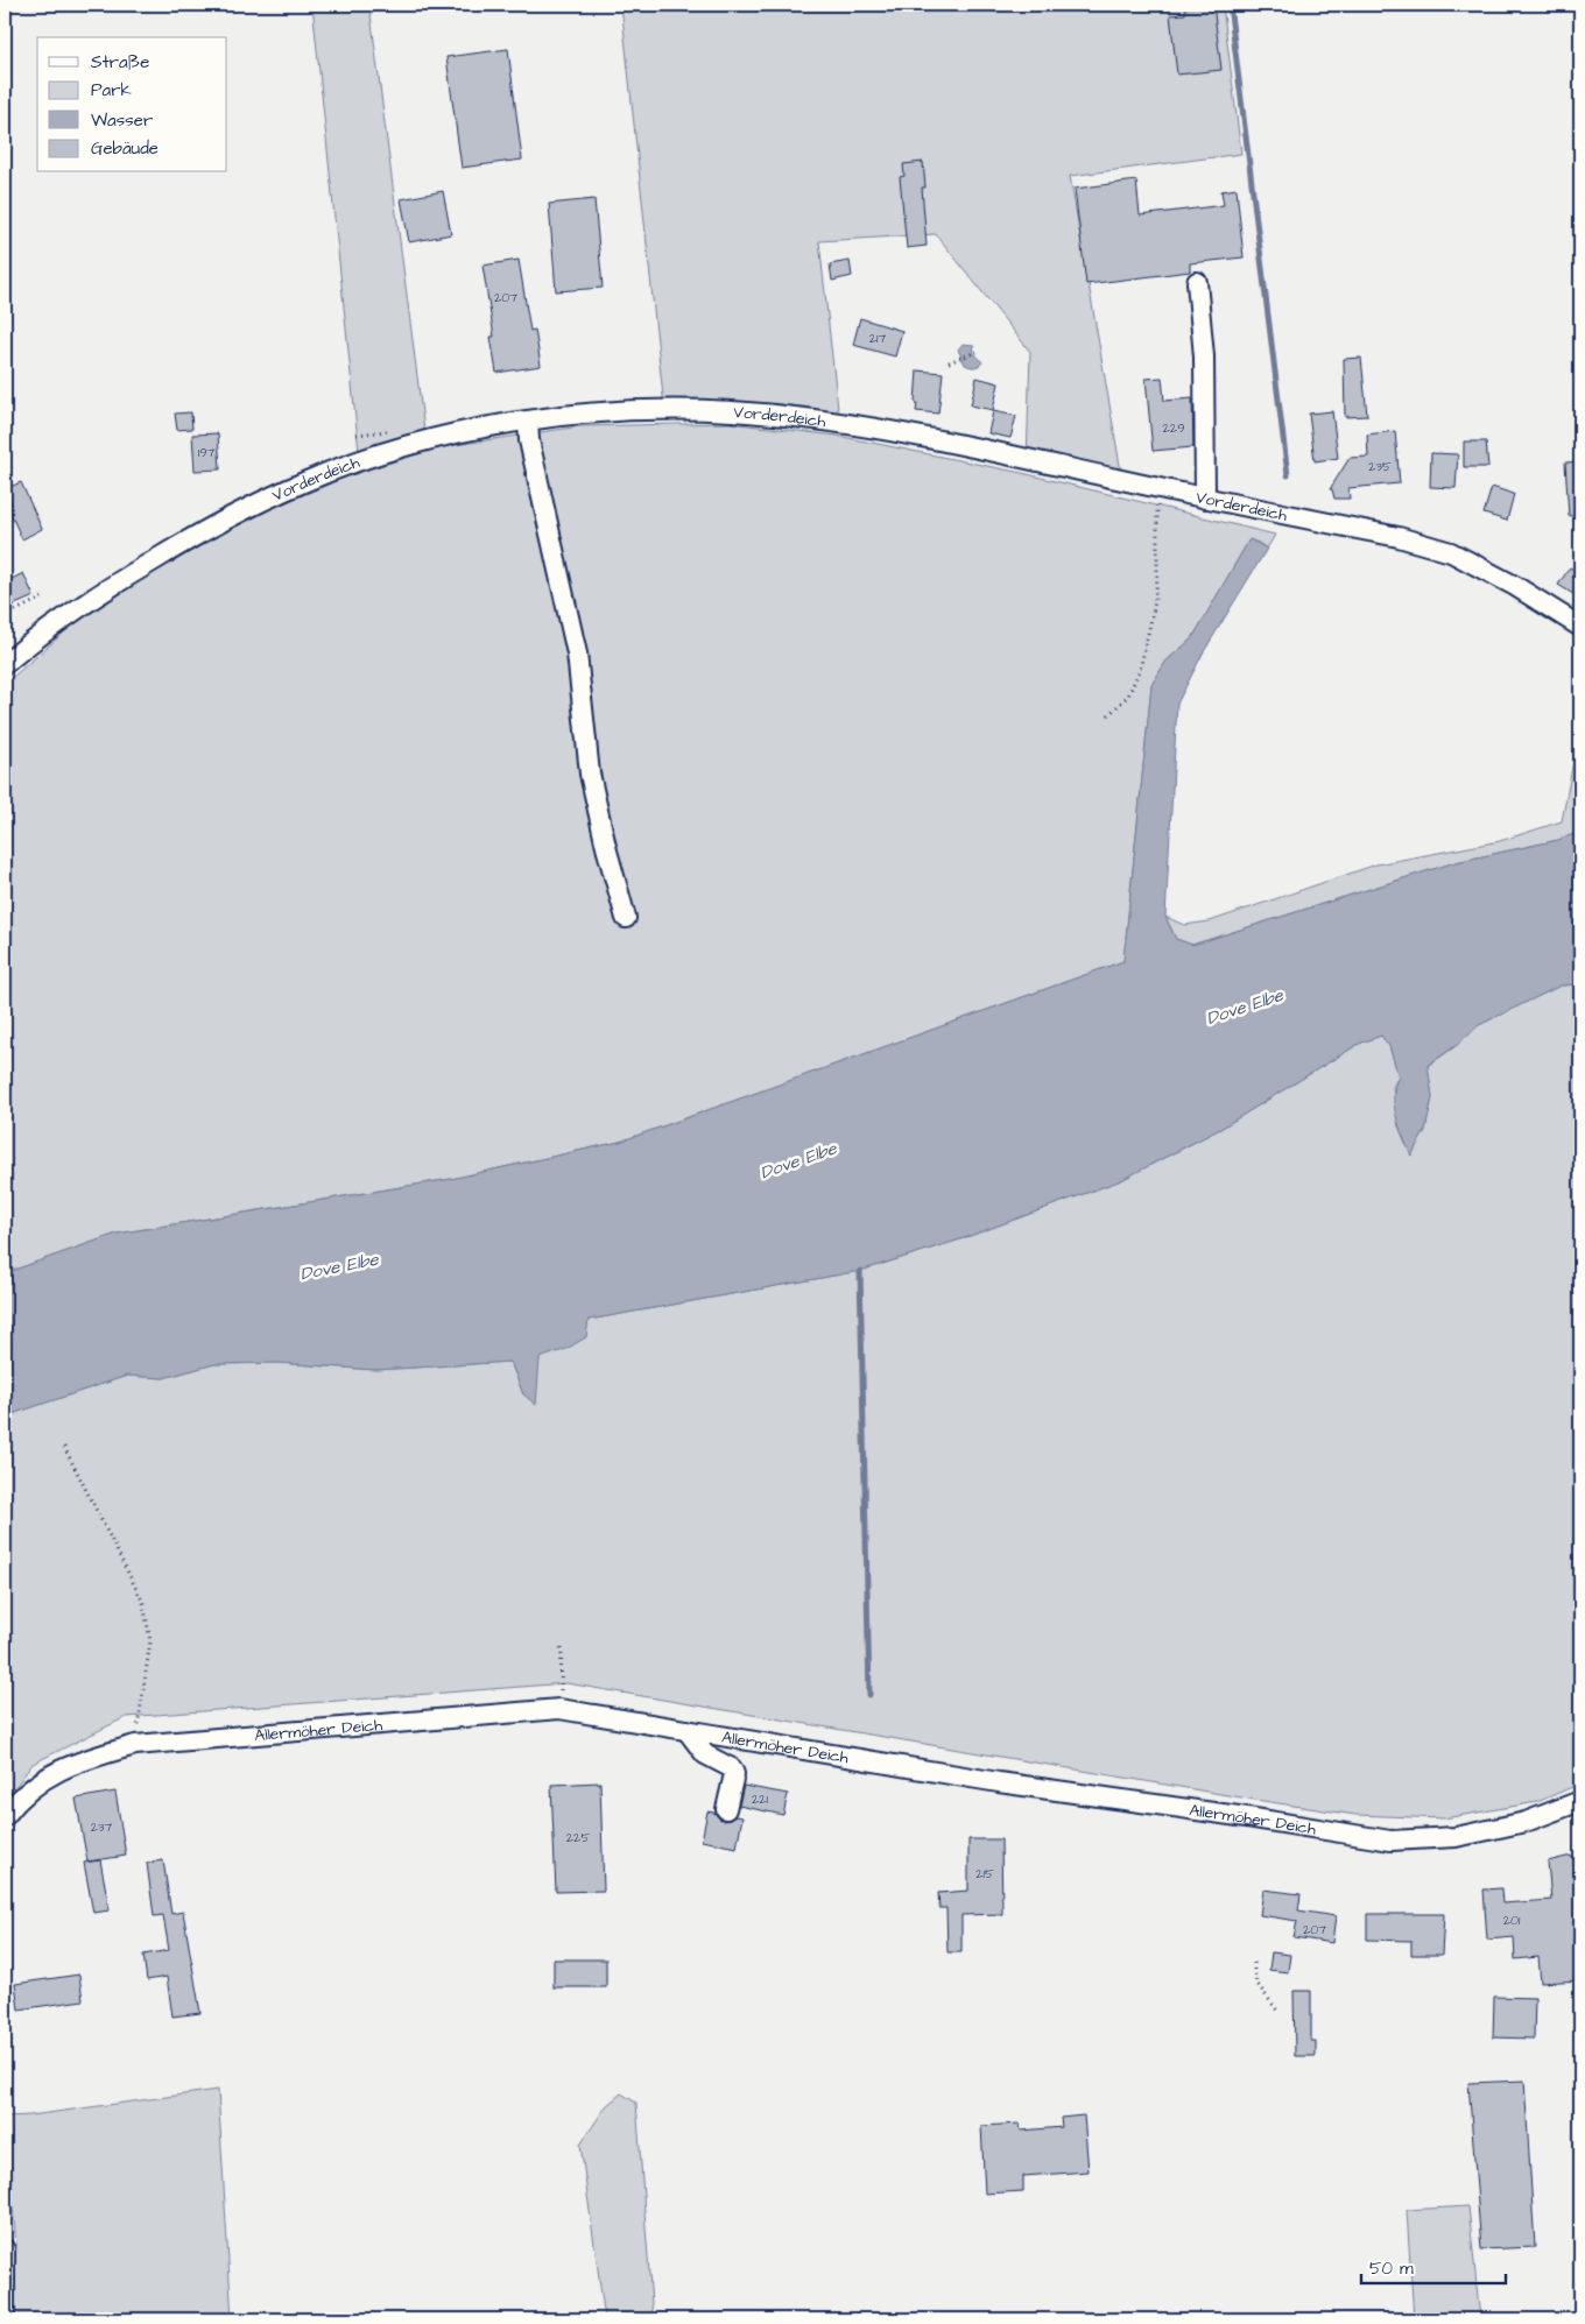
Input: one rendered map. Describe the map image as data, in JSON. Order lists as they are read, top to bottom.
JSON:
{
  "streets": {
    "street": ["Vorderdeich", "Allermöher Deich"]
  },
  "water": ["Dove Elbe"],
  "house_numbers": [
    "207",
    "217",
    "229",
    "197",
    "235",
    "221",
    "237",
    "225",
    "215",
    "201",
    "207"
  ],
  "legend": [
    "Straße",
    "Park",
    "Wasser",
    "Gebäude"
  ],
  "scale_bar": "50 m"
}
